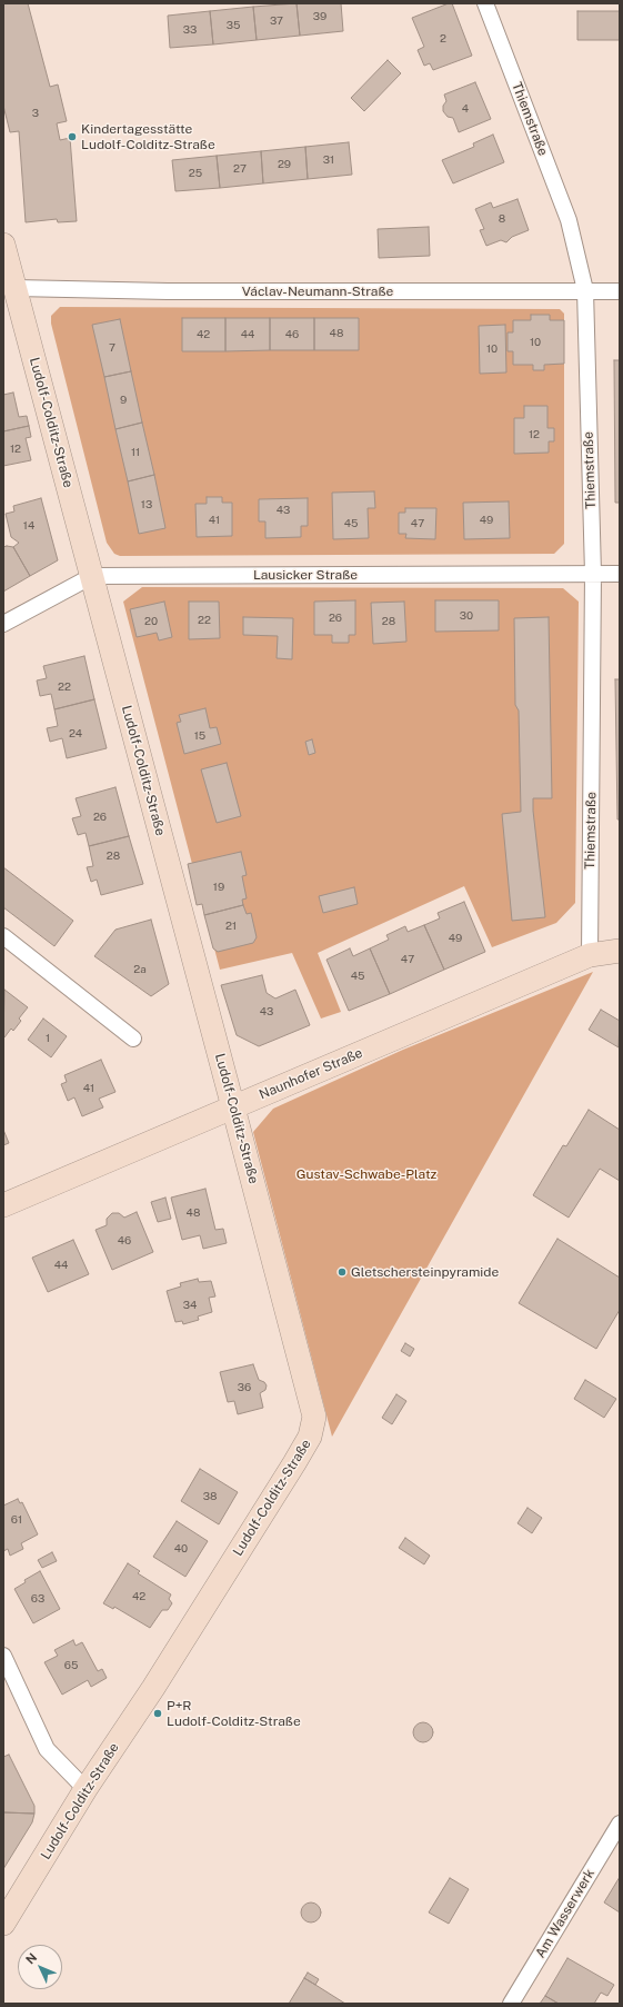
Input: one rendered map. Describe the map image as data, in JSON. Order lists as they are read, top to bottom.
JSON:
{
  "streets": {
    "street": [
      "Thiemstraße",
      "Václav-Neumann-Straße",
      "Ludolf-Colditz-Straße",
      "Lausicker Straße",
      "Naunhofer Straße",
      "Am Wasserwerk"
    ]
  },
  "crossings": [
    ["Thiemstraße", "Václav-Neumann-Straße"],
    ["Thiemstraße", "Lausicker Straße"],
    ["Thiemstraße", "Naunhofer Straße"],
    ["Václav-Neumann-Straße", "Ludolf-Colditz-Straße"],
    ["Ludolf-Colditz-Straße", "Lausicker Straße"],
    ["Ludolf-Colditz-Straße", "Naunhofer Straße"]
  ],
  "parks": ["Gustav-Schwabe-Platz"],
  "places": ["Kindertagesstätte Ludolf-Colditz-Straße", "Gletschersteinpyramide", "P+R Ludolf-Colditz-Straße"],
  "house_numbers": [
    "39",
    "37",
    "35",
    "33",
    "2",
    "4",
    "3",
    "31",
    "29",
    "27",
    "25",
    "8",
    "48",
    "42",
    "44",
    "46",
    "10",
    "7",
    "10",
    "9",
    "12",
    "12",
    "11",
    "13",
    "43",
    "41",
    "49",
    "45",
    "47",
    "14",
    "30",
    "26",
    "22",
    "20",
    "28",
    "22",
    "24",
    "15",
    "26",
    "28",
    "19",
    "21",
    "49",
    "47",
    "2a",
    "45",
    "43",
    "1",
    "41",
    "48",
    "46",
    "44",
    "34",
    "36",
    "38",
    "61",
    "40",
    "42",
    "63",
    "65"
  ],
  "north": "top left"
}
